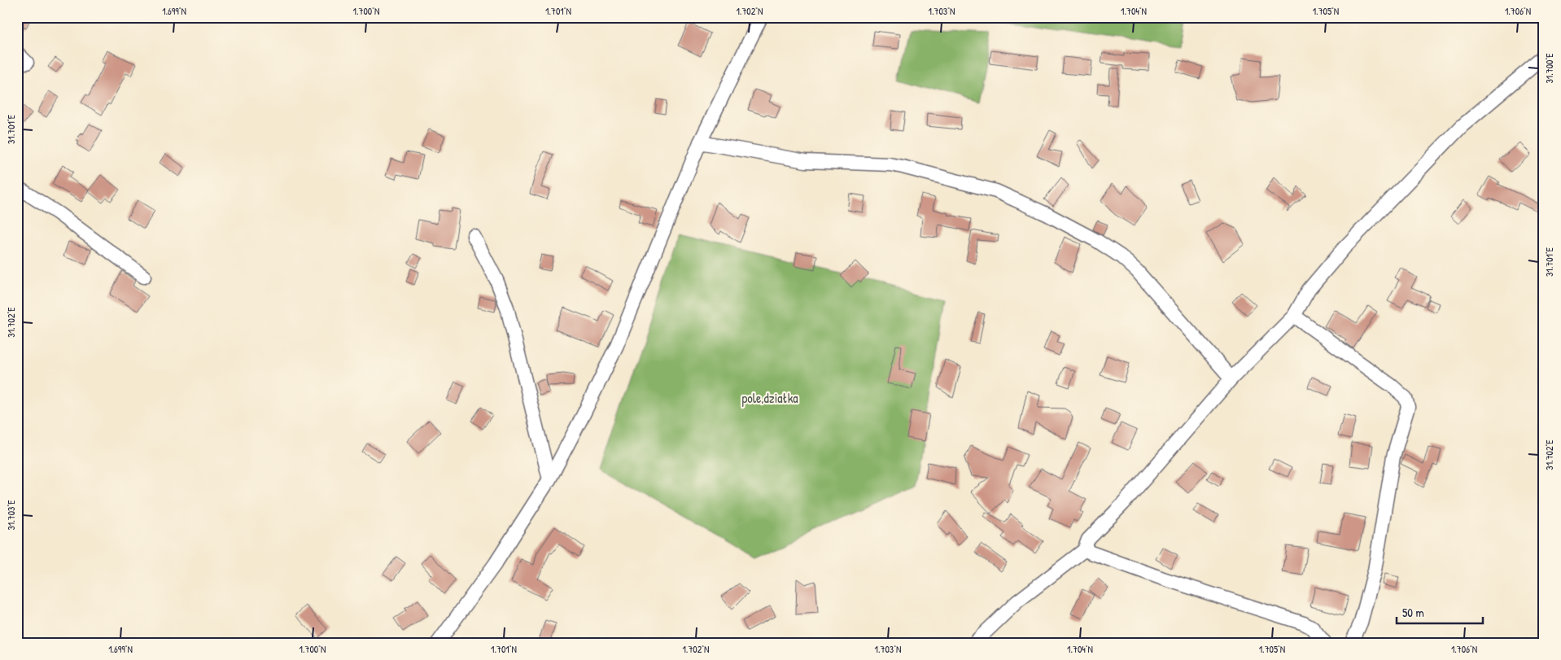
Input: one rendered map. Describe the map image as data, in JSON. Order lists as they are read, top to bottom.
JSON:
{
  "parks": ["pole,działka"],
  "scale_bar": "50 m",
  "coordinates": [
    "1.699°N",
    "1.700°N",
    "1.701°N",
    "1.702°N",
    "1.703°N",
    "1.704°N",
    "1.705°N",
    "1.706°N",
    "31.700°E",
    "31.701°E",
    "31.702°E",
    "31.703°E"
  ]
}
